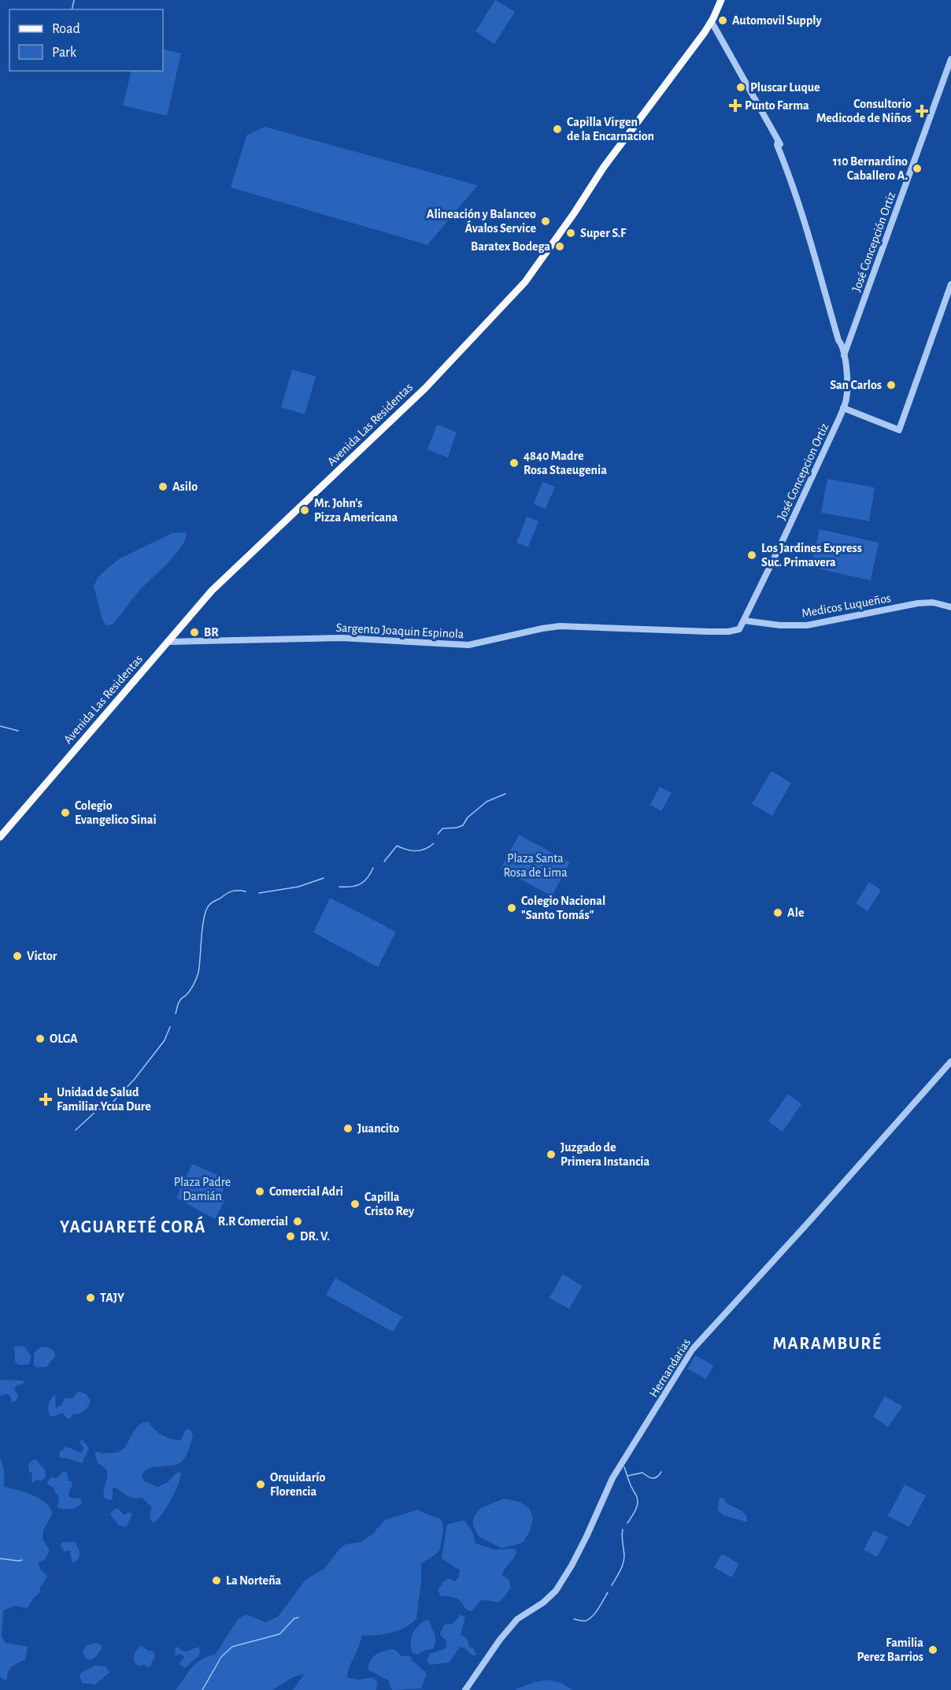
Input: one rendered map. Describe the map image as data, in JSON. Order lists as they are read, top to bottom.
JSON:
{
  "streets": {
    "main road": ["Avenida Las Residentas"],
    "street": [
      "José Concepción Ortiz",
      "José Concepcion Ortiz",
      "Medicos Luqueños",
      "Sargento Joaquin Espinola",
      "Hernandarias"
    ]
  },
  "crossings": [
    ["José Concepción Ortiz", "José Concepcion Ortiz"],
    ["Avenida Las Residentas", "Sargento Joaquin Espinola"],
    ["José Concepcion Ortiz", "Medicos Luqueños"],
    ["José Concepcion Ortiz", "Sargento Joaquin Espinola"],
    ["Medicos Luqueños", "Sargento Joaquin Espinola"]
  ],
  "districts": ["YAGUARETÉ CORÁ", "MARAMBURÉ"],
  "parks": ["Plaza Santa Rosa de Lima", "Plaza Padre Damián"],
  "places": {
    "other": [
      "Automovil Supply",
      "Pluscar Luque",
      "Capilla Virgen de la Encarnacion",
      "110 Bernardino Caballero A.",
      "Alineación y Balanceo Ávalos Service",
      "Super S.F",
      "Baratex Bodega",
      "San Carlos",
      "4840 Madre Rosa Staeugenia",
      "Asilo",
      "Mr. John's Pizza Americana",
      "Los Jardines Express Suc. Primavera",
      "BR",
      "Colegio Evangelico Sinai",
      "Colegio Nacional \"Santo Tomás\"",
      "Ale",
      "Victor",
      "OLGA",
      "Juancito",
      "Juzgado de Primera Instancia",
      "Comercial Adri",
      "Capilla Cristo Rey",
      "R.R Comercial",
      "DR. V.",
      "TAJY",
      "Orquidarío Florencia",
      "La Norteña",
      "Familia Perez Barrios"
    ],
    "health": ["Punto Farma", "Consultorio Medicode de Niños", "Unidad de Salud Familiar Ycua Dure"]
  },
  "legend": ["Road", "Park"]
}
